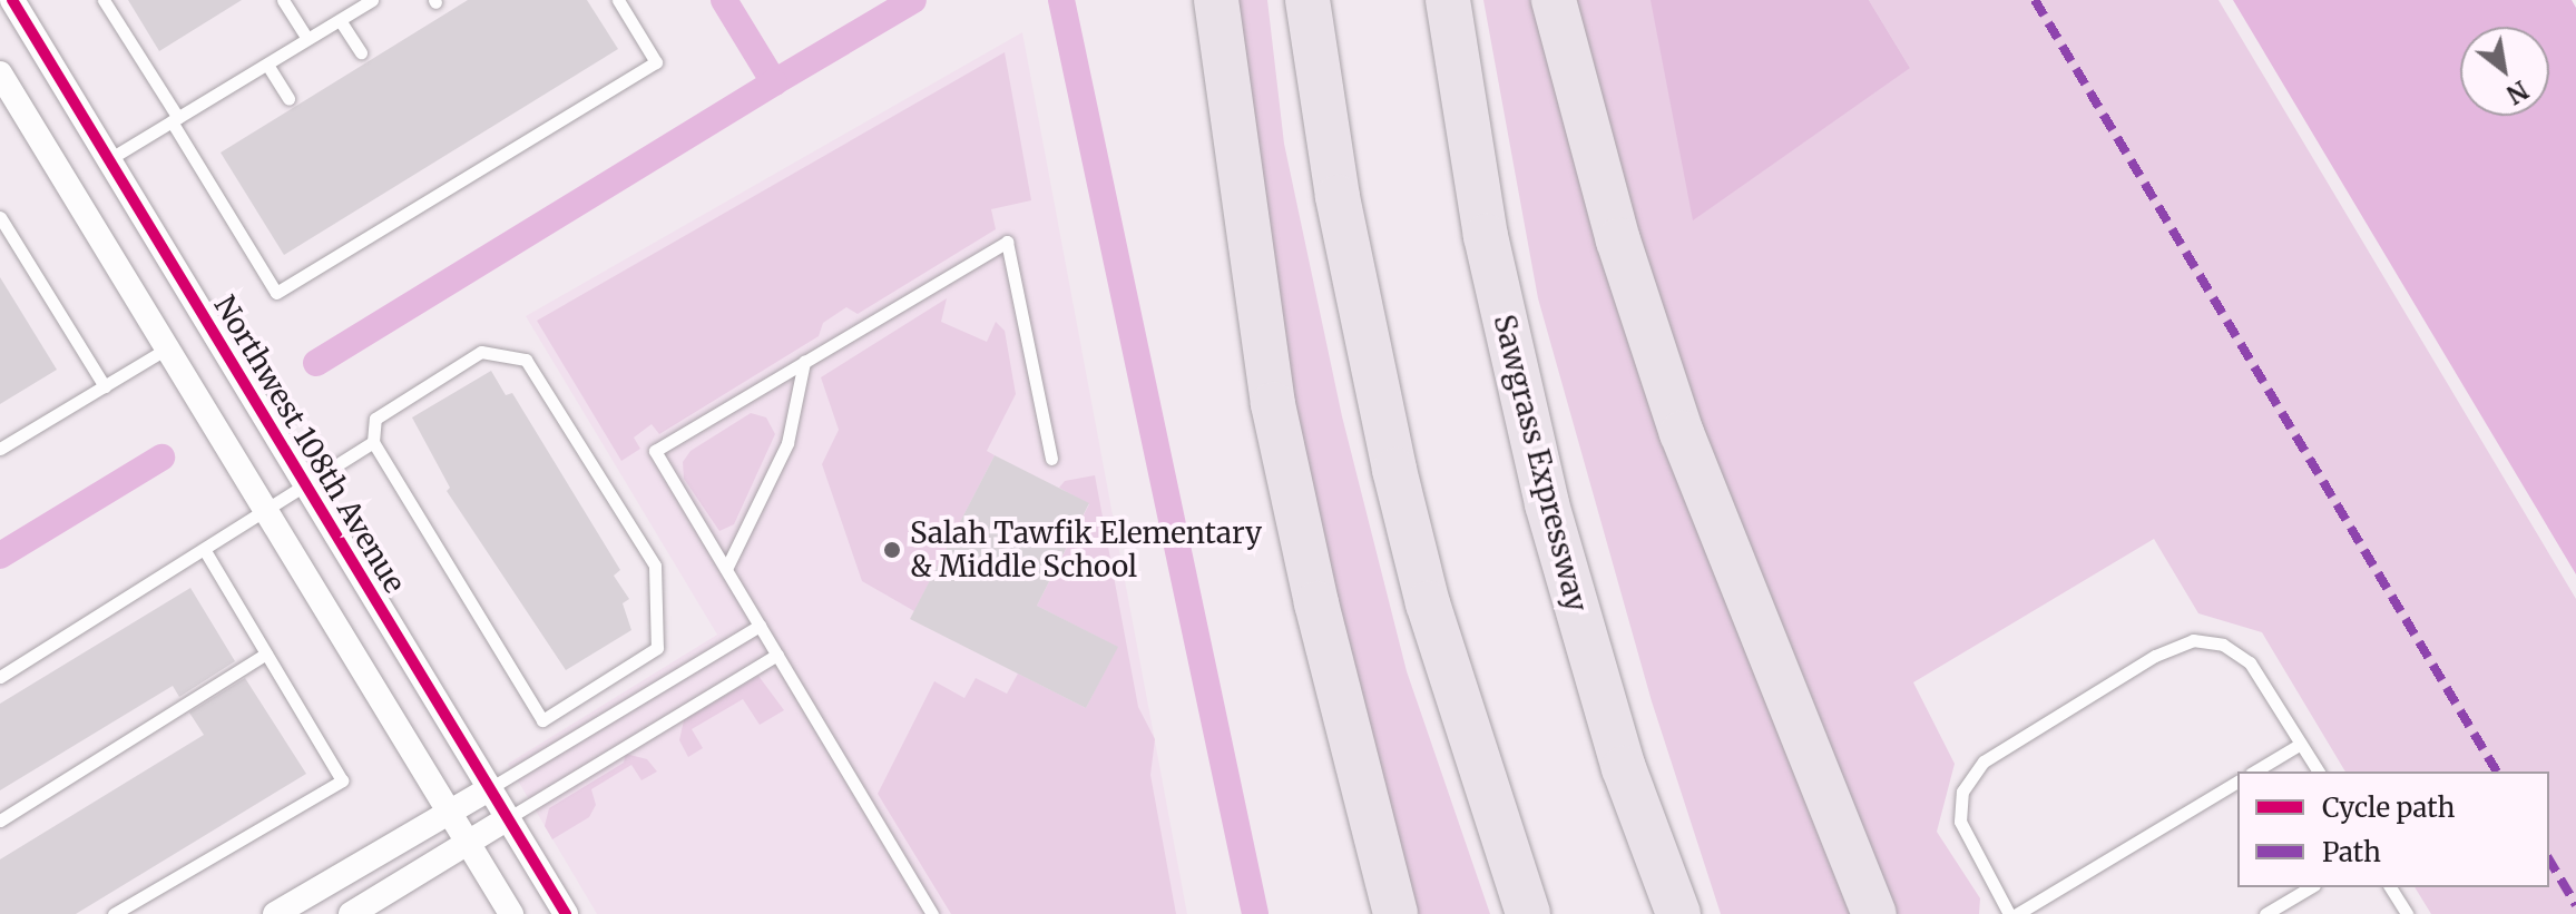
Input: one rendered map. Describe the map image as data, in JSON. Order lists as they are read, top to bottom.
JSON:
{
  "streets": {
    "highway": ["Sawgrass Expressway"],
    "street": ["Northwest 108th Avenue"]
  },
  "places": ["Salah Tawfik Elementary & Middle School"],
  "legend": ["Cycle path", "Path"],
  "north": "bottom right"
}
